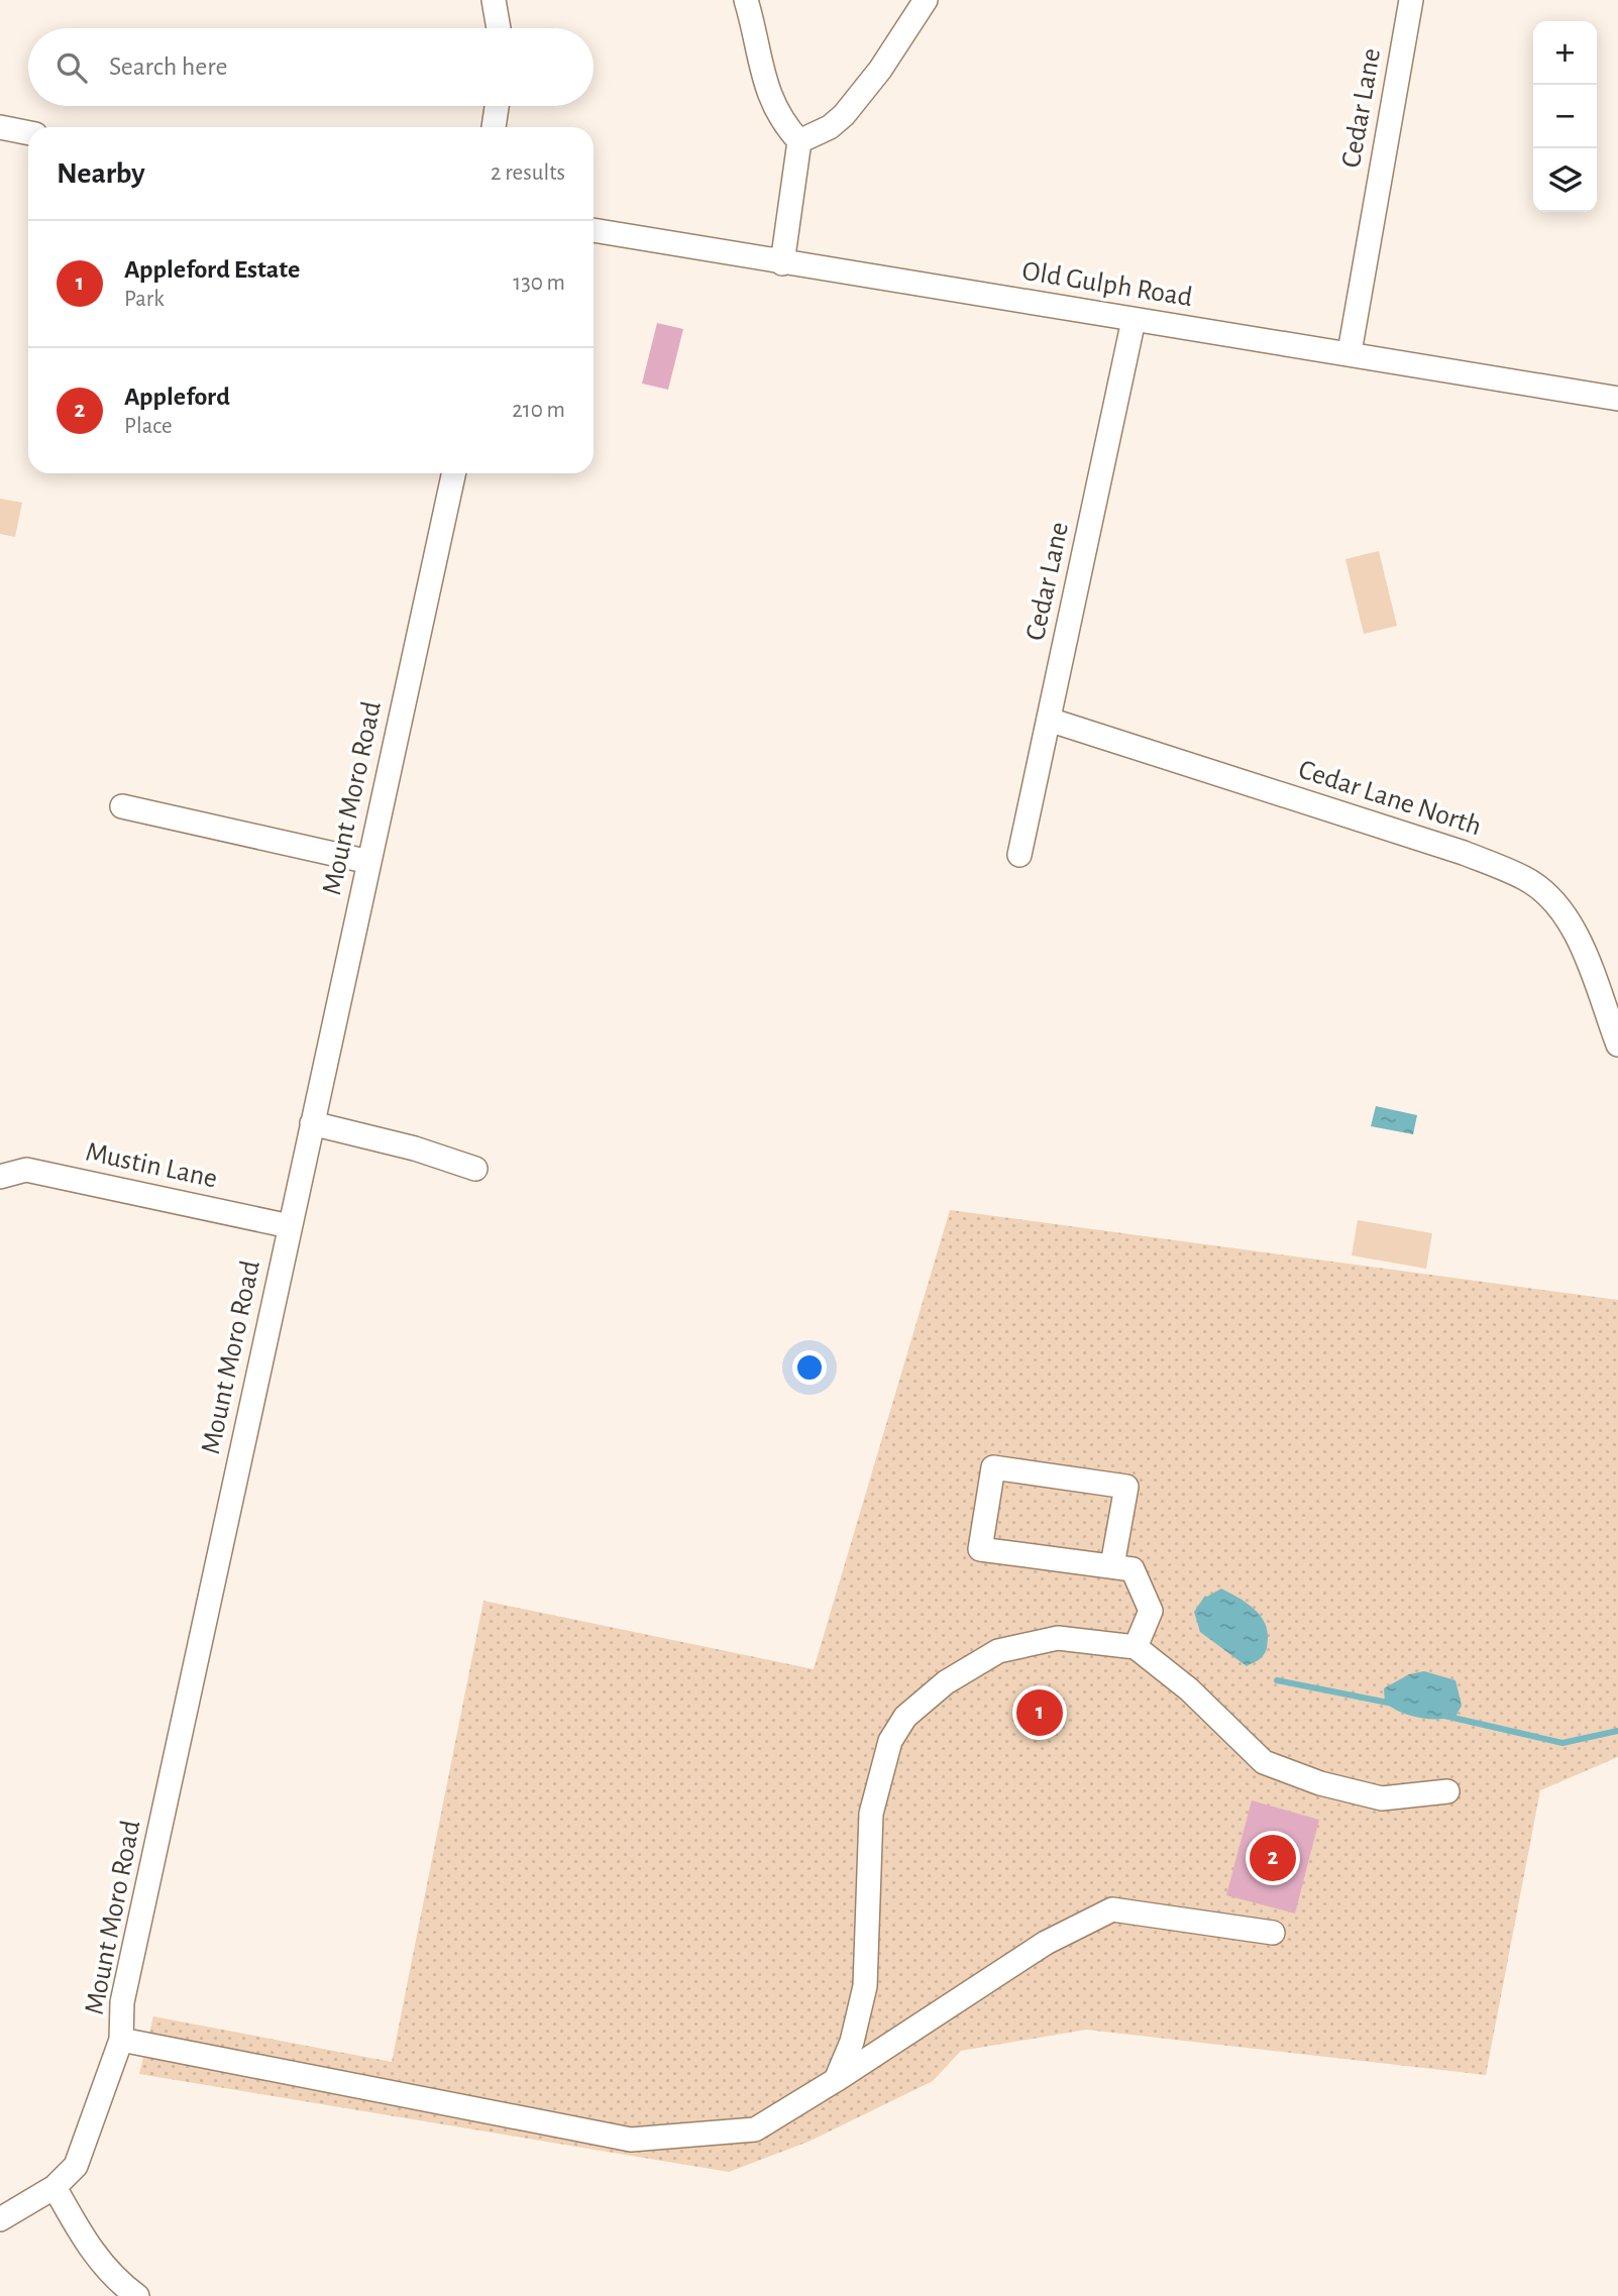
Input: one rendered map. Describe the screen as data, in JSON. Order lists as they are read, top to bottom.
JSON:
{
  "streets": {
    "street": [
      "Cedar Lane",
      "Old Gulph Road",
      "Mount Moro Road",
      "Cedar Lane North",
      "Mustin Lane"
    ]
  },
  "crossings": [
    ["Cedar Lane", "Old Gulph Road"],
    ["Cedar Lane", "Cedar Lane North"],
    ["Mount Moro Road", "Mustin Lane"]
  ],
  "page": {
    "map_buttons": ["+", "−"],
    "search": "Search here",
    "heading": ["Nearby", "2 results"],
    "list": [
      {
        "mark": "1",
        "name": "Appleford Estate",
        "note": "Park",
        "value": "130 m"
      },
      {
        "mark": "2",
        "name": "Appleford",
        "note": "Place",
        "value": "210 m"
      }
    ],
    "pins": ["1", "2"]
  }
}
